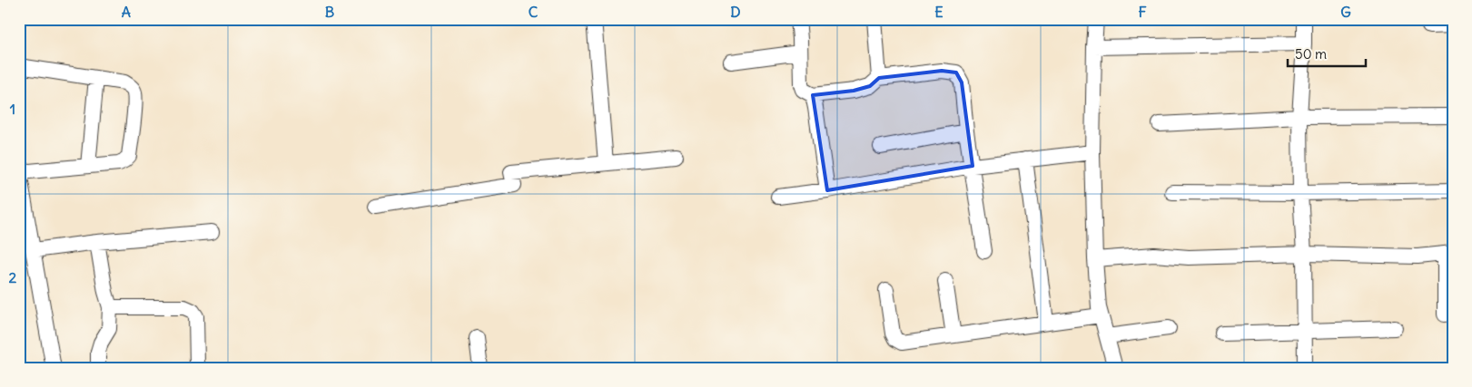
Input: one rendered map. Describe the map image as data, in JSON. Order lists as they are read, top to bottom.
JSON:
{
  "scale_bar": "50 m",
  "grid": {
    "columns": [
      "A",
      "B",
      "C",
      "D",
      "E",
      "F",
      "G"
    ],
    "rows": ["1", "2"]
  }
}
